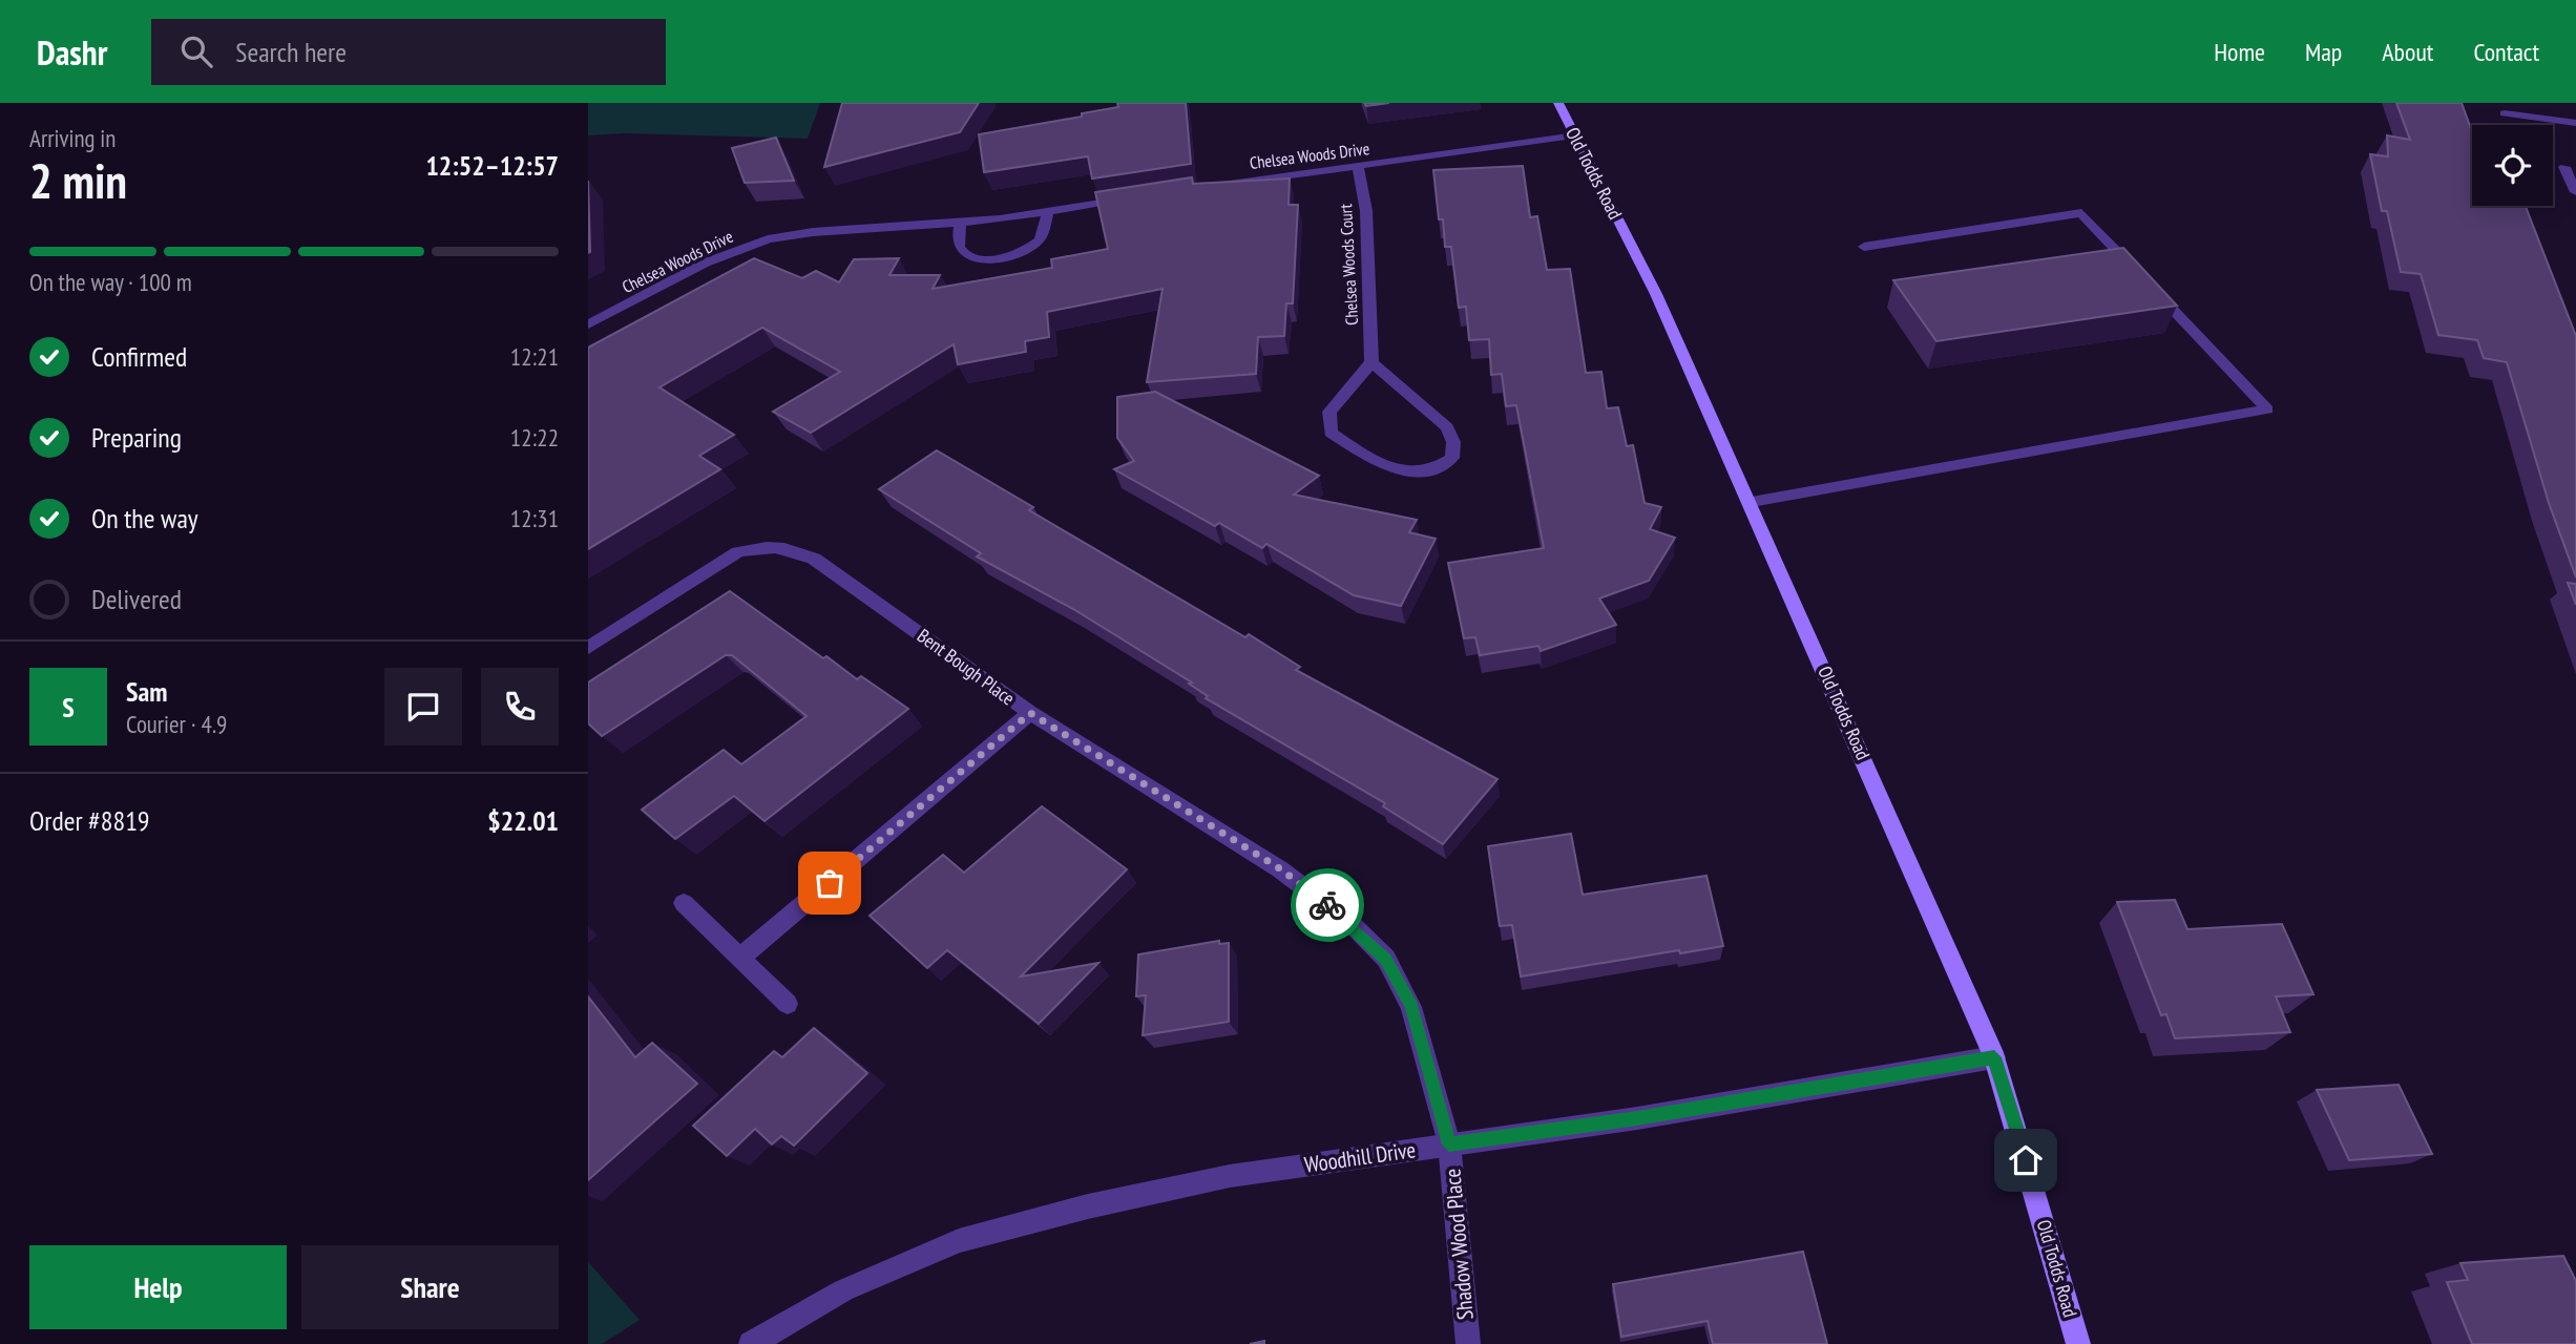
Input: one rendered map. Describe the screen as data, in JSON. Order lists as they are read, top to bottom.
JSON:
{
  "streets": {
    "main road": ["Old Todds Road"],
    "street": [
      "Chelsea Woods Drive",
      "Chelsea Woods Court",
      "Bent Bough Place",
      "Woodhill Drive",
      "Shadow Wood Place"
    ]
  },
  "crossings": [
    ["Chelsea Woods Drive", "Old Todds Road"],
    ["Chelsea Woods Drive", "Chelsea Woods Court"],
    ["Old Todds Road", "Woodhill Drive"],
    ["Bent Bough Place", "Woodhill Drive"],
    ["Bent Bough Place", "Shadow Wood Place"],
    ["Woodhill Drive", "Shadow Wood Place"]
  ],
  "page": {
    "header": "Dashr",
    "search": "Search here",
    "nav": [
      "Home",
      "Map",
      "About",
      "Contact"
    ],
    "heading": ["2 min", "Arriving in", "12:52–12:57"],
    "panel": [
      "Sam",
      "Courier · 4.9",
      "Order #8819",
      "$22.01"
    ],
    "bar": "On the way · 100 m",
    "list": [
      ["Confirmed", "12:21"],
      ["Preparing", "12:22"],
      ["On the way", "12:31"],
      "Delivered"
    ],
    "round": "S",
    "buttons": ["Help", "Share"]
  }
}
